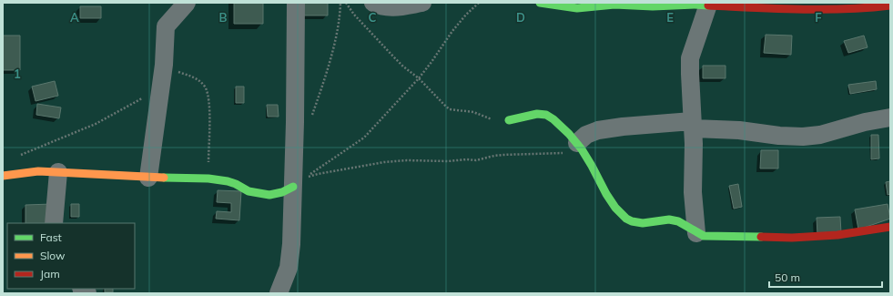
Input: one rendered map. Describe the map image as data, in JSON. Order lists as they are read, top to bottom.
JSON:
{
  "legend": ["Fast", "Slow", "Jam"],
  "scale_bar": "50 m",
  "grid": {
    "columns": [
      "A",
      "B",
      "C",
      "D",
      "E",
      "F"
    ],
    "rows": ["1"]
  }
}
